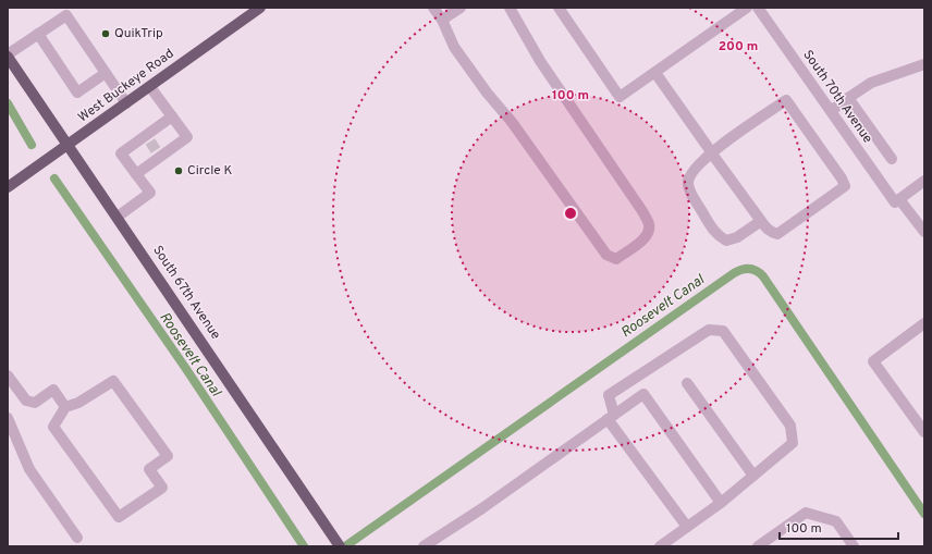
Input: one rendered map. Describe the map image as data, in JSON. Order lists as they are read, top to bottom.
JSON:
{
  "streets": {
    "main road": ["West Buckeye Road", "South 67th Avenue"],
    "street": ["South 70th Avenue"]
  },
  "crossings": [
    ["West Buckeye Road", "South 67th Avenue"]
  ],
  "water": ["Roosevelt Canal"],
  "places": ["QuikTrip", "Circle K"],
  "scale_bar": "100 m",
  "rings": ["200 m", "100 m"]
}
